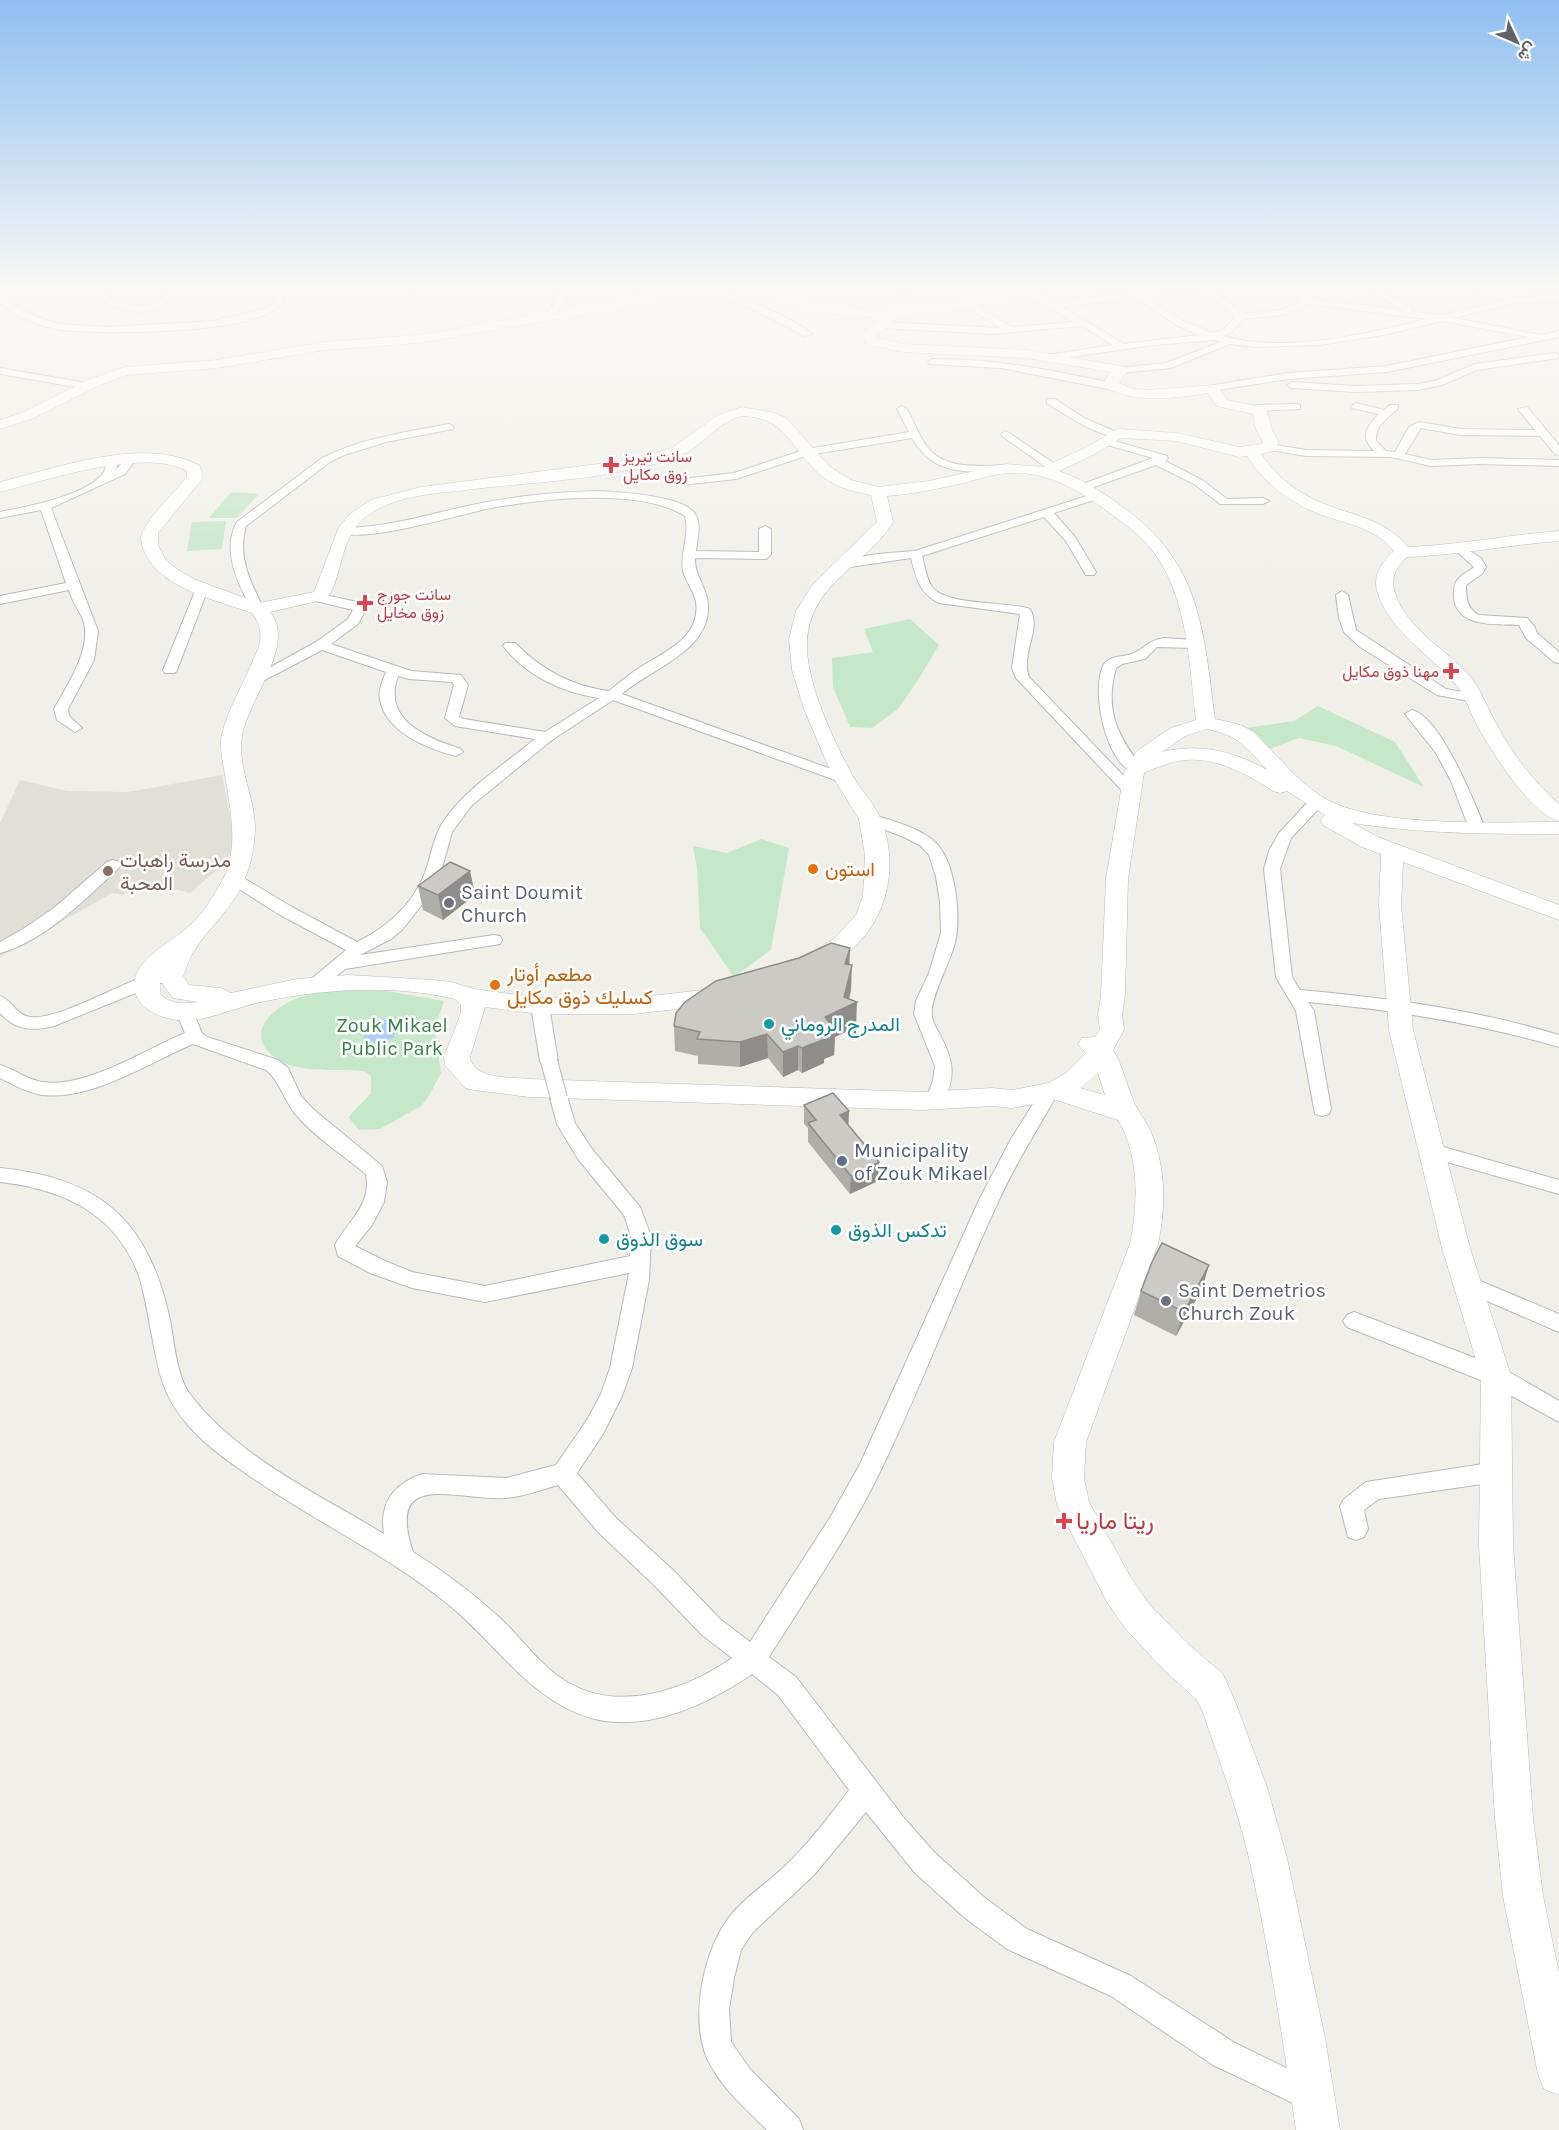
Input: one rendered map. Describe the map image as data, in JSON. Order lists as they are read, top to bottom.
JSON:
{
  "parks": ["Zouk Mikael Public Park"],
  "places": {
    "health": [
      "سانت تيريز زوق مكايل",
      "سانت جورج زوق مخايل",
      "مهنا ذوق مكايل",
      "ريتا ماريا"
    ],
    "other": [
      "استون",
      "مدرسة راهبات المحبة",
      "Saint Doumit Church",
      "مطعم أوتار كسليك ذوق مكايل",
      "المدرج الروماني",
      "Municipality of Zouk Mikael",
      "تدكس الذوق",
      "سوق الذوق",
      "Saint Demetrios Church Zouk"
    ]
  },
  "north": "bottom right"
}
